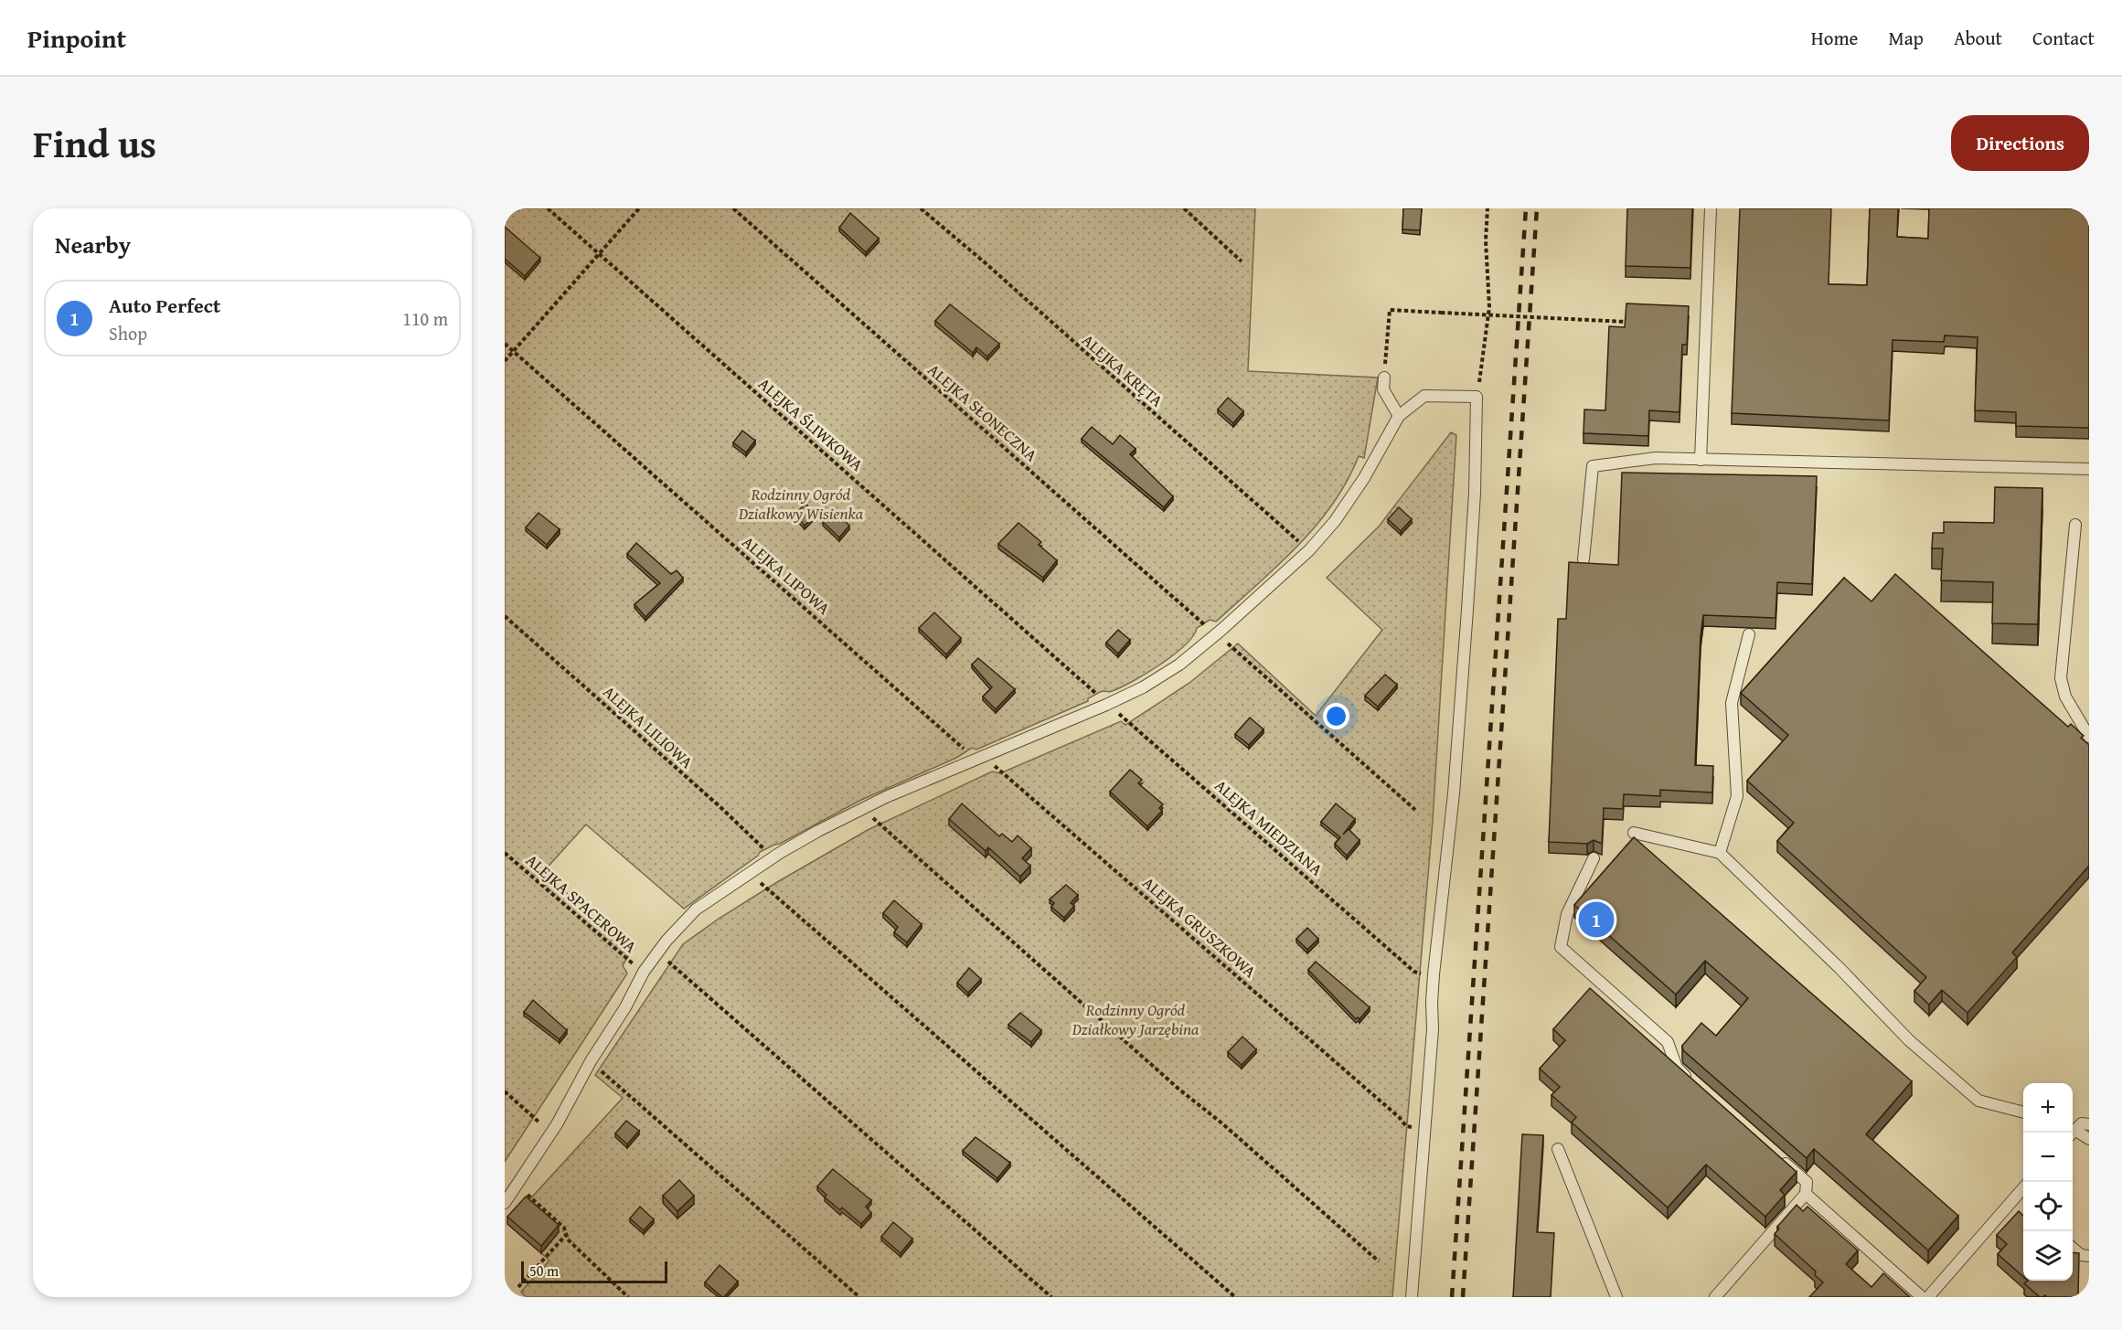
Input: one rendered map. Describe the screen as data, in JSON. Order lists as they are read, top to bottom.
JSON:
{
  "streets": {
    "path": [
      "ALEJKA KRĘTA",
      "ALEJKA SŁONECZNA",
      "ALEJKA ŚLIWKOWA",
      "ALEJKA LIPOWA",
      "ALEJKA LILIOWA",
      "ALEJKA MIEDZIANA",
      "ALEJKA SPACEROWA",
      "ALEJKA GRUSZKOWA"
    ]
  },
  "crossings": [
    ["ALEJKA ŚLIWKOWA", "ALEJKA MIEDZIANA"],
    ["ALEJKA LIPOWA", "ALEJKA GRUSZKOWA"]
  ],
  "parks": ["Rodzinny Ogród Działkowy Wisienka", "Rodzinny Ogród Działkowy Jarzębina"],
  "scale_bar": "50 m",
  "page": {
    "header": "Pinpoint",
    "nav": [
      "Home",
      "Map",
      "About",
      "Contact"
    ],
    "title": "Find us",
    "buttons": "Directions",
    "heading": "Nearby",
    "list": [
      {
        "mark": "1",
        "name": "Auto Perfect",
        "note": "Shop",
        "value": "110 m"
      }
    ],
    "pins": "1",
    "map_buttons": ["+", "−"],
    "scale": "50 m"
  }
}
